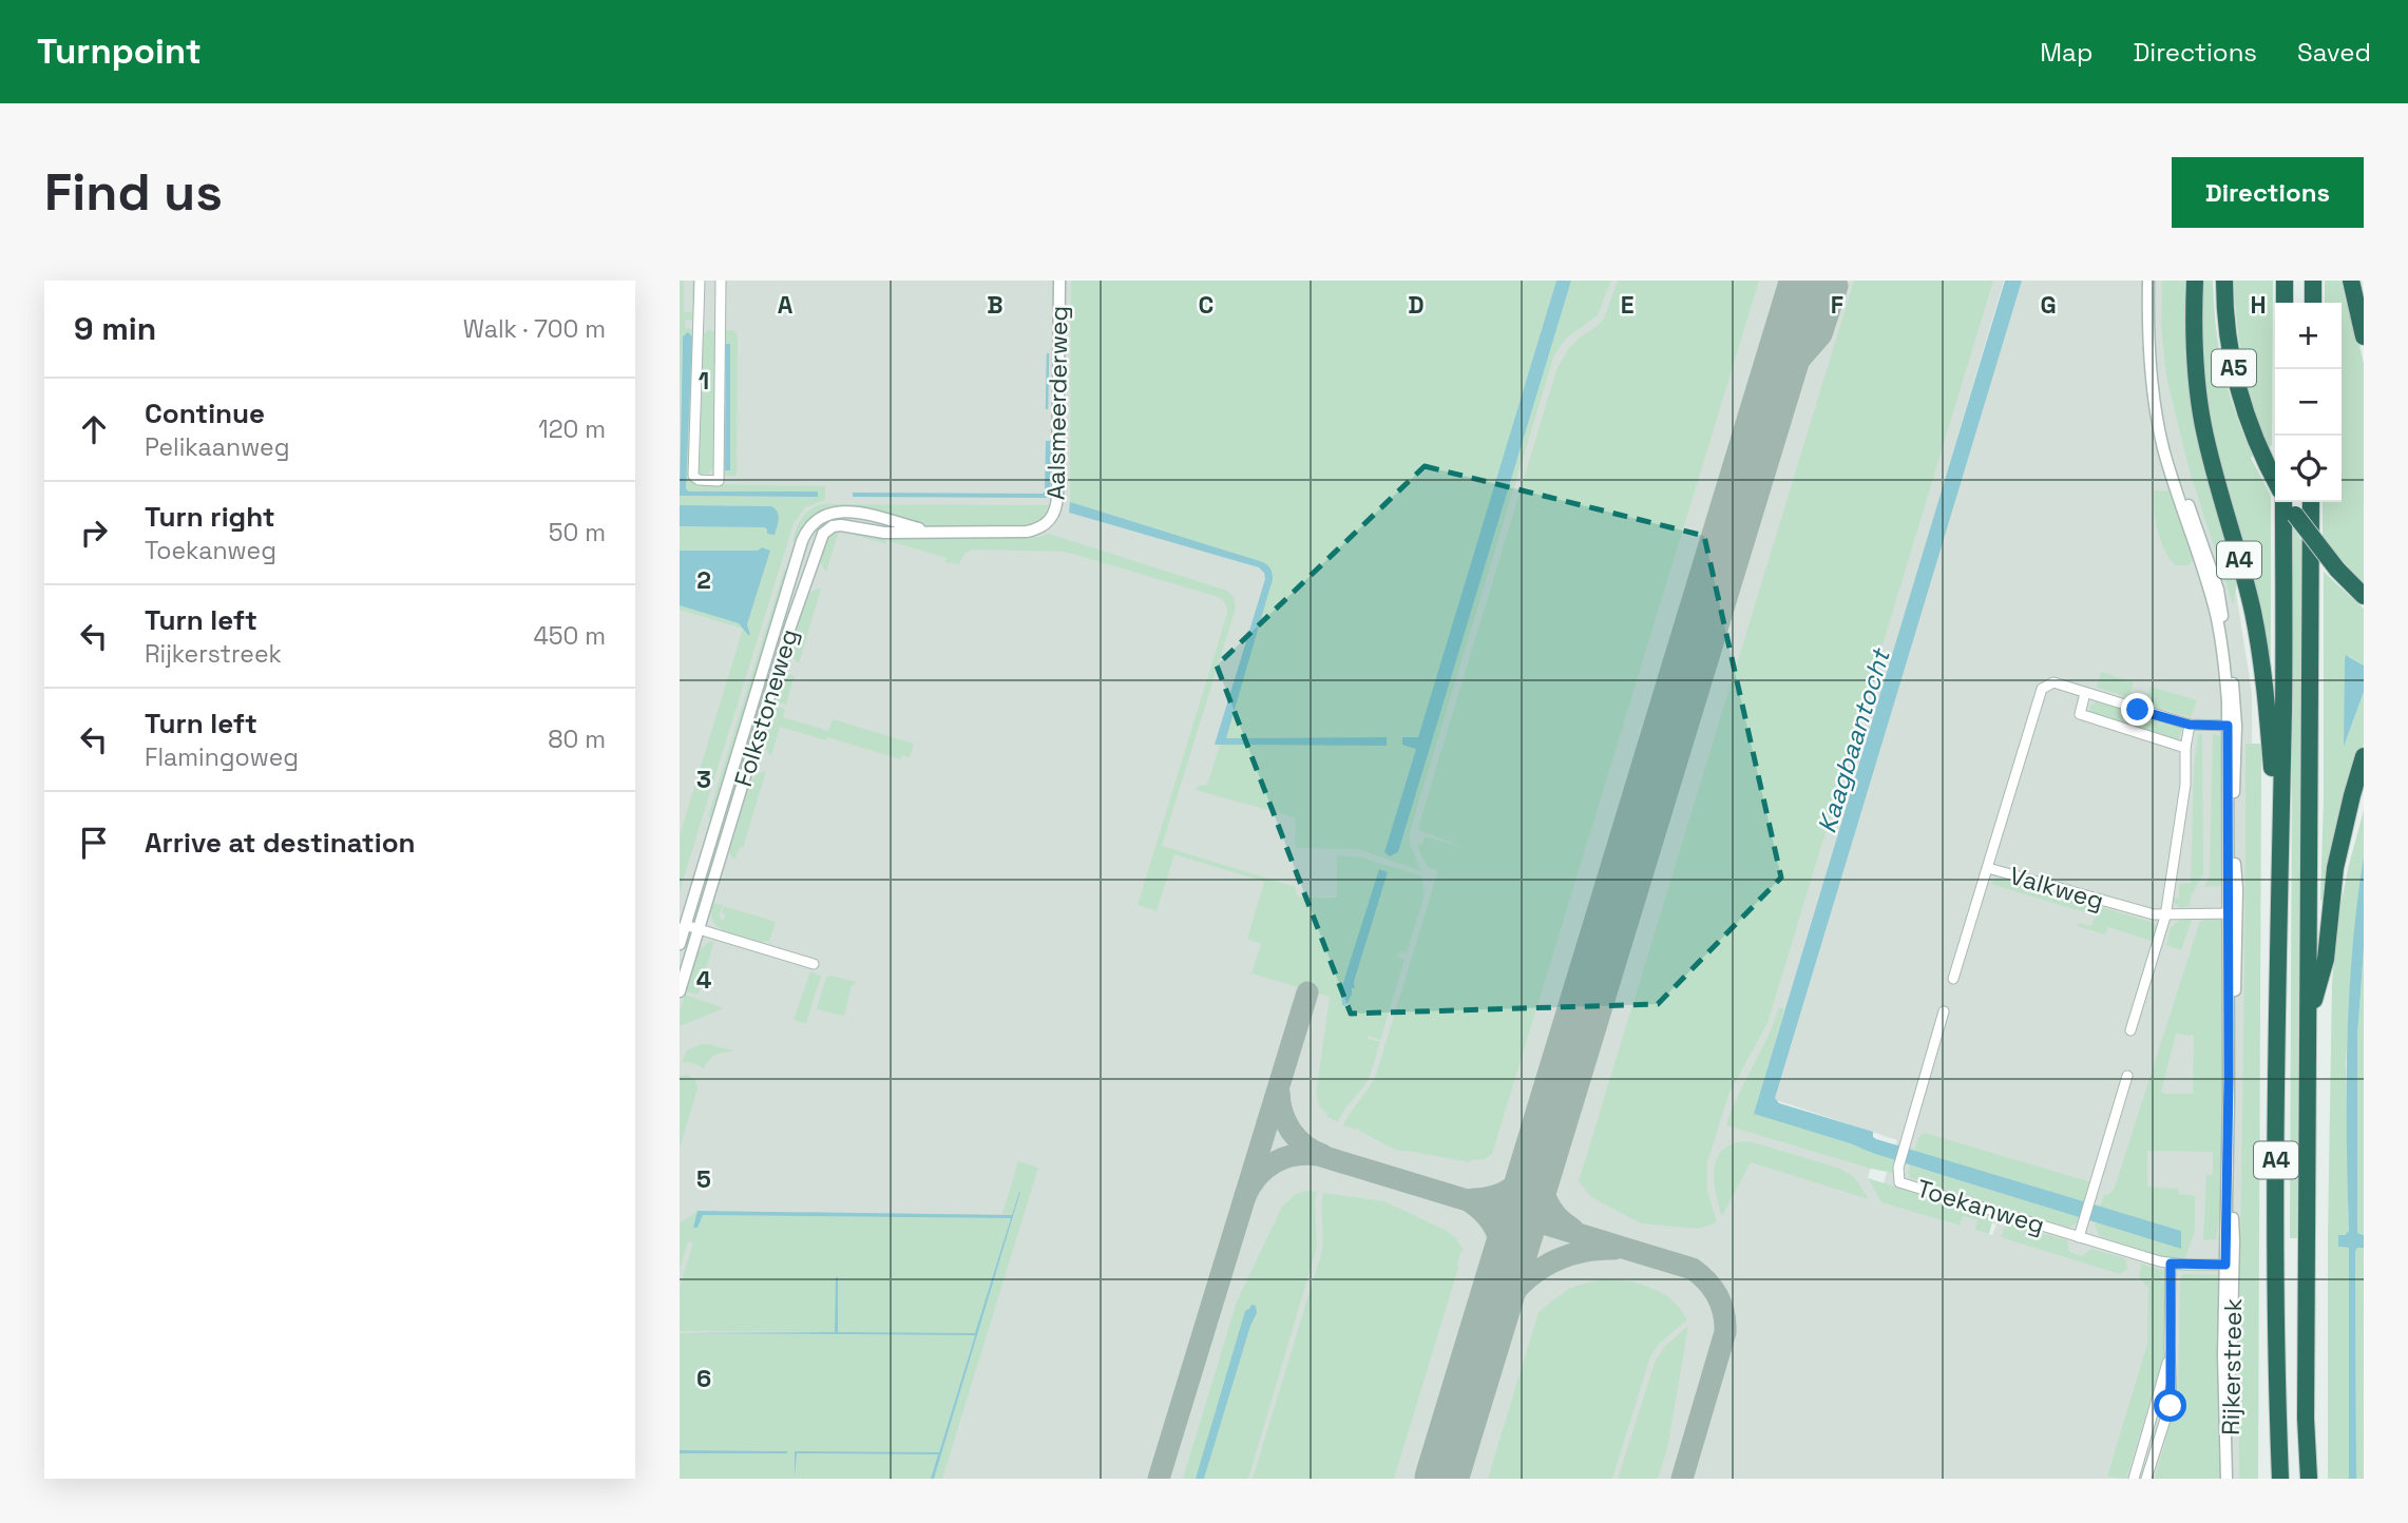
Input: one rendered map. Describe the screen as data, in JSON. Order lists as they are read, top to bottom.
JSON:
{
  "streets": {
    "highway": ["A5", "A4"],
    "street": [
      "Aalsmeerderweg",
      "Folkstoneweg",
      "Valkweg",
      "Toekanweg",
      "Rijkerstreek"
    ]
  },
  "crossings": [
    ["Aalsmeerderweg", "Folkstoneweg"],
    ["Valkweg", "Rijkerstreek"],
    ["Toekanweg", "Rijkerstreek"]
  ],
  "water": ["Kaagbaantocht"],
  "page": {
    "header": "Turnpoint",
    "nav": ["Map", "Directions", "Saved"],
    "buttons": "Directions",
    "title": "Find us",
    "heading": ["9 min", "Walk · 700 m"],
    "map_buttons": ["+", "−"],
    "list": [
      ["Continue", "Pelikaanweg", "120 m"],
      ["Turn right", "Toekanweg", "50 m"],
      ["Turn left", "Rijkerstreek", "450 m"],
      ["Turn left", "Flamingoweg", "80 m"],
      "Arrive at destination"
    ]
  },
  "grid": {
    "columns": [
      "A",
      "B",
      "C",
      "D",
      "E",
      "F",
      "G",
      "H"
    ],
    "rows": [
      "1",
      "2",
      "3",
      "4",
      "5",
      "6"
    ]
  }
}
